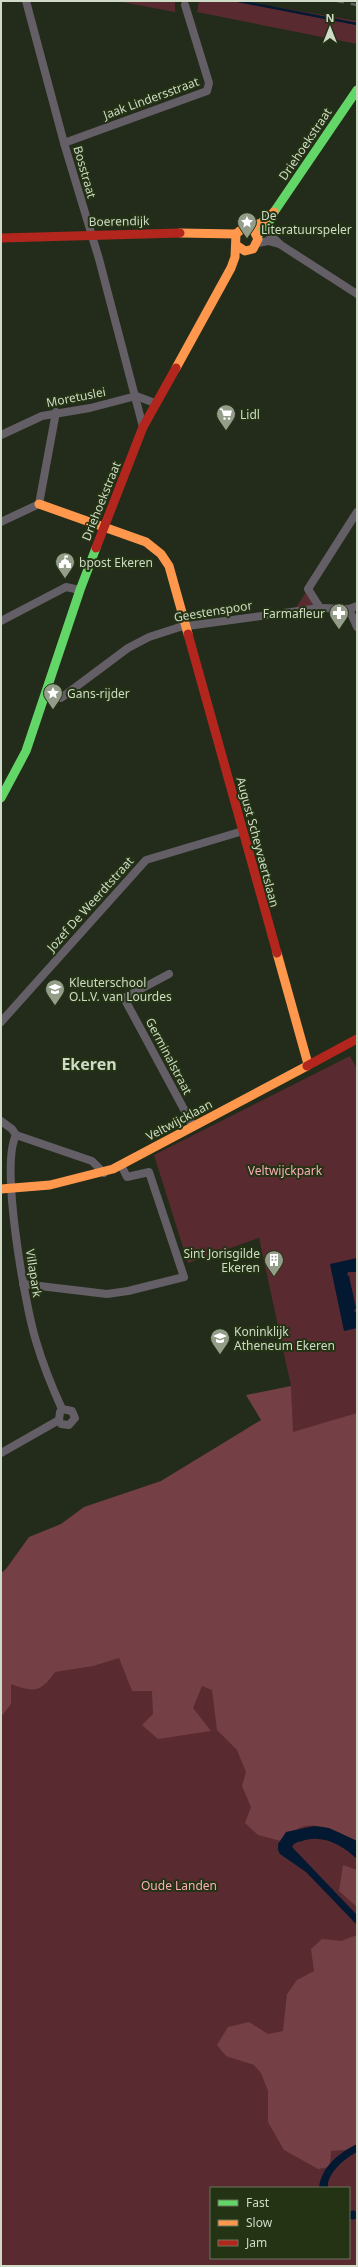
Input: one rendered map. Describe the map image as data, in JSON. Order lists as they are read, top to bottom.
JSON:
{
  "streets": {
    "street": [
      "Jaak Lindersstraat",
      "Driehoekstraat",
      "Bosstraat",
      "Boerendijk",
      "Moretuslei",
      "Geestenspoor",
      "August Scheyvaertslaan",
      "Jozef De Weerdtstraat",
      "Germinalstraat",
      "Veltwijcklaan",
      "Villapark"
    ]
  },
  "crossings": [
    ["Jaak Lindersstraat", "Bosstraat"],
    ["Driehoekstraat", "Bosstraat"],
    ["Driehoekstraat", "Boerendijk"],
    ["Driehoekstraat", "Geestenspoor"],
    ["Driehoekstraat", "August Scheyvaertslaan"],
    ["Bosstraat", "Boerendijk"],
    ["Bosstraat", "Moretuslei"],
    ["Geestenspoor", "August Scheyvaertslaan"],
    ["August Scheyvaertslaan", "Jozef De Weerdtstraat"],
    ["August Scheyvaertslaan", "Veltwijcklaan"],
    ["Germinalstraat", "Veltwijcklaan"],
    ["Veltwijcklaan", "Villapark"]
  ],
  "districts": ["Ekeren"],
  "parks": ["Veltwijckpark", "Oude Landen"],
  "places": {
    "place": ["De Literatuurspeler", "Gans-rijder"],
    "supermarket": ["Lidl"],
    "public building": ["bpost Ekeren"],
    "pharmacy": ["Farmafleur"],
    "school or university": ["Kleuterschool O.L.V. van Lourdes", "Koninklijk Atheneum Ekeren"],
    "building": ["Sint Jorisgilde Ekeren"]
  },
  "legend": ["Fast", "Slow", "Jam"],
  "north": "top"
}
